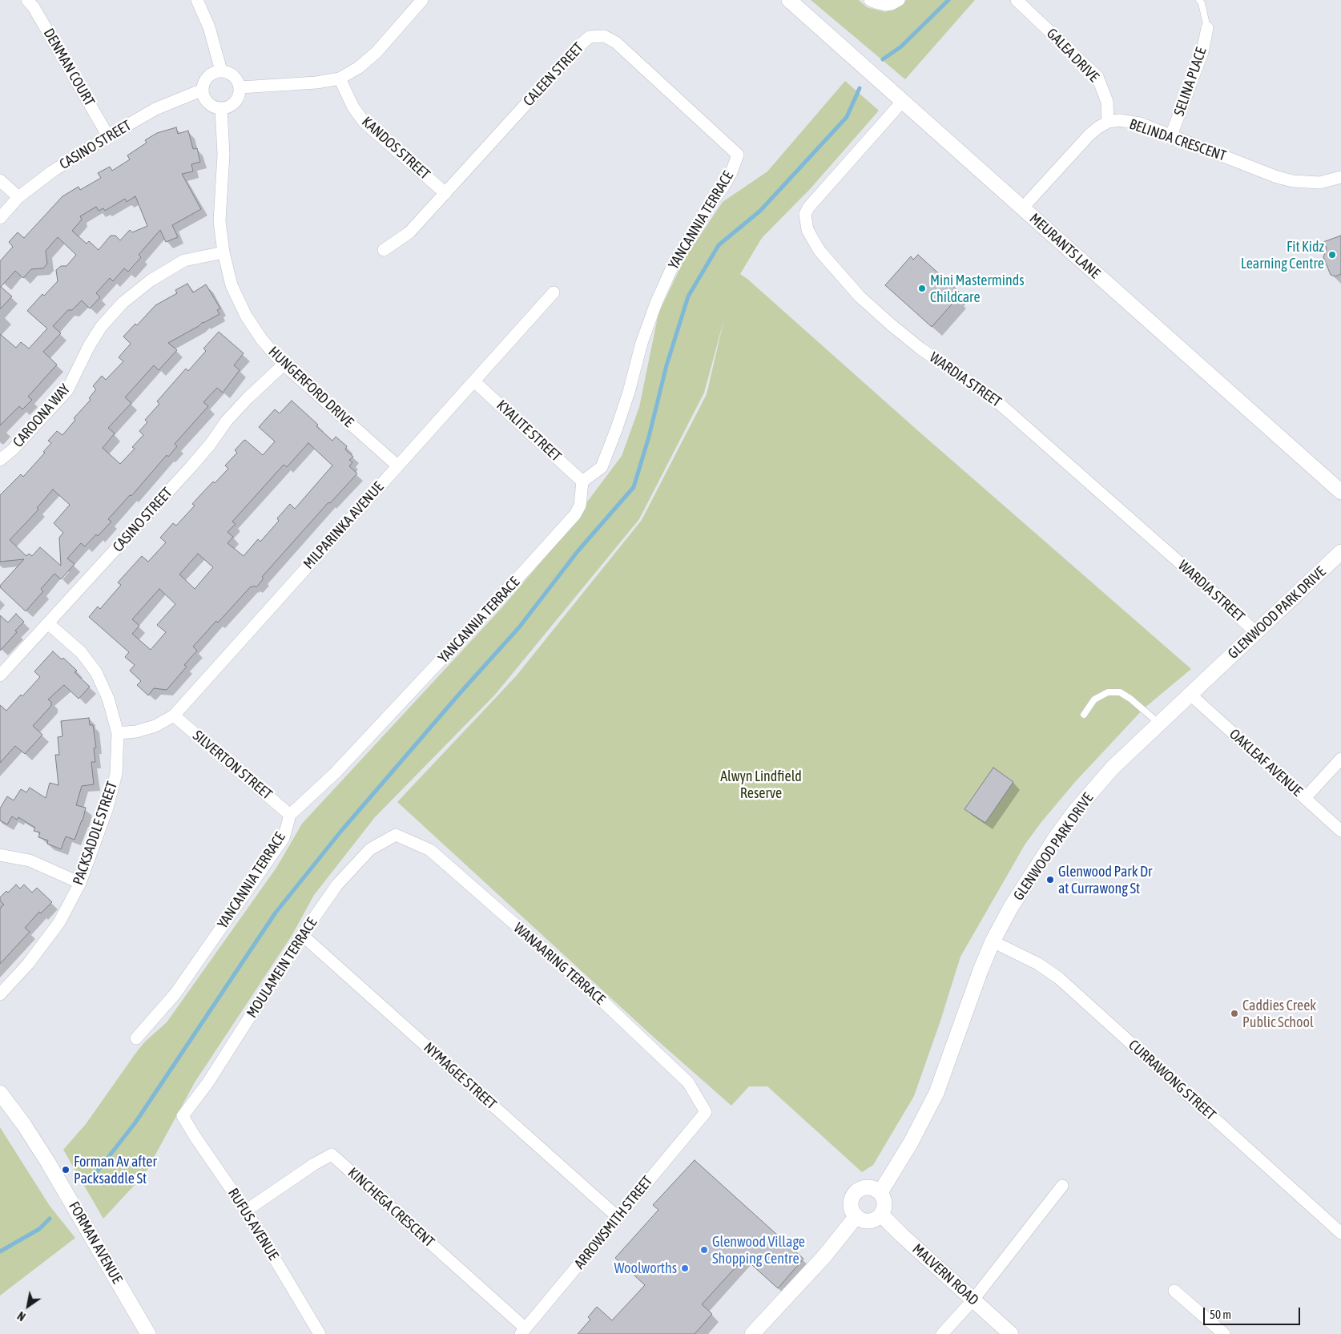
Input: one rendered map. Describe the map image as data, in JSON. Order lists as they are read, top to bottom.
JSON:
{
  "streets": {
    "street": [
      "GALEA DRIVE",
      "DENMAN COURT",
      "CALEEN STREET",
      "SELINA PLACE",
      "BELINDA CRESCENT",
      "CASINO STREET",
      "KANDOS STREET",
      "YANCANNIA TERRACE",
      "MEURANTS LANE",
      "WARDIA STREET",
      "HUNGERFORD DRIVE",
      "CAROONA WAY",
      "KYALITE STREET",
      "MILPARINKA AVENUE",
      "GLENWOOD PARK DRIVE",
      "OAKLEAF AVENUE",
      "SILVERTON STREET",
      "PACKSADDLE STREET",
      "WANAARING TERRACE",
      "MOULAMEIN TERRACE",
      "NYMAGEE STREET",
      "CURRAWONG STREET",
      "KINCHEGA CRESCENT",
      "ARROWSMITH STREET",
      "RUFUS AVENUE",
      "FORMAN AVENUE",
      "MALVERN ROAD"
    ]
  },
  "crossings": [
    ["GALEA DRIVE", "BELINDA CRESCENT"],
    ["DENMAN COURT", "CASINO STREET"],
    ["CALEEN STREET", "KANDOS STREET"],
    ["CALEEN STREET", "YANCANNIA TERRACE"],
    ["SELINA PLACE", "BELINDA CRESCENT"],
    ["CASINO STREET", "HUNGERFORD DRIVE"],
    ["CASINO STREET", "PACKSADDLE STREET"],
    ["YANCANNIA TERRACE", "KYALITE STREET"],
    ["YANCANNIA TERRACE", "SILVERTON STREET"],
    ["MEURANTS LANE", "WARDIA STREET"],
    ["WARDIA STREET", "GLENWOOD PARK DRIVE"],
    ["HUNGERFORD DRIVE", "CAROONA WAY"],
    ["HUNGERFORD DRIVE", "MILPARINKA AVENUE"],
    ["KYALITE STREET", "MILPARINKA AVENUE"],
    ["MILPARINKA AVENUE", "SILVERTON STREET"],
    ["MILPARINKA AVENUE", "PACKSADDLE STREET"],
    ["GLENWOOD PARK DRIVE", "OAKLEAF AVENUE"],
    ["GLENWOOD PARK DRIVE", "CURRAWONG STREET"],
    ["GLENWOOD PARK DRIVE", "MALVERN ROAD"],
    ["WANAARING TERRACE", "MOULAMEIN TERRACE"],
    ["WANAARING TERRACE", "ARROWSMITH STREET"],
    ["MOULAMEIN TERRACE", "NYMAGEE STREET"],
    ["MOULAMEIN TERRACE", "RUFUS AVENUE"],
    ["NYMAGEE STREET", "ARROWSMITH STREET"],
    ["KINCHEGA CRESCENT", "ARROWSMITH STREET"],
    ["KINCHEGA CRESCENT", "RUFUS AVENUE"]
  ],
  "parks": ["Alwyn Lindfield Reserve"],
  "places": [
    "Fit Kidz Learning Centre",
    "Mini Masterminds Childcare",
    "Glenwood Park Dr at Currawong St",
    "Caddies Creek Public School",
    "Forman Av after Packsaddle St",
    "Glenwood Village Shopping Centre",
    "Woolworths"
  ],
  "scale_bar": "50 m",
  "north": "bottom left"
}
